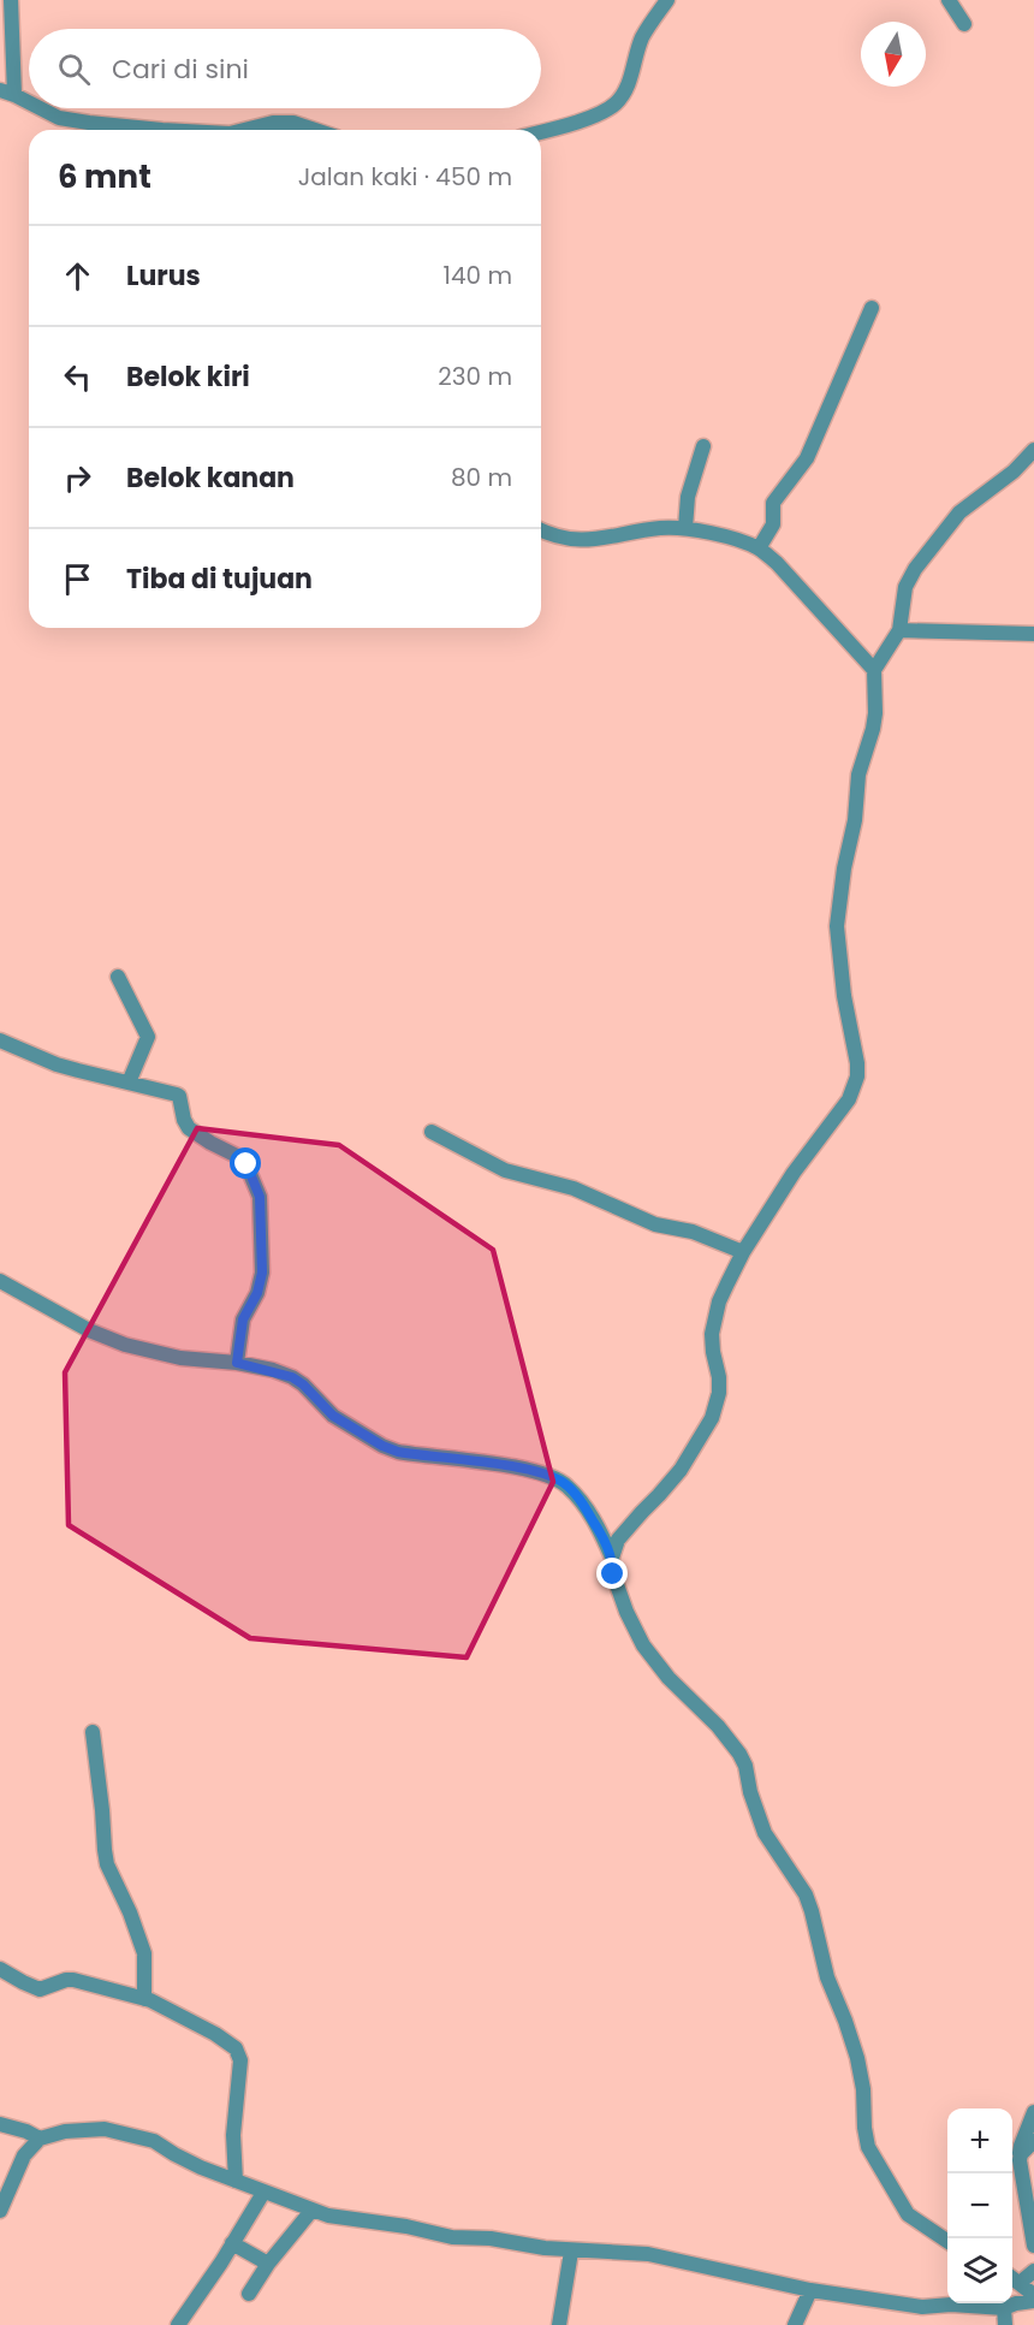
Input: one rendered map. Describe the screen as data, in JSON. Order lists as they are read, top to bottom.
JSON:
{
  "north": "bottom",
  "page": {
    "search": "Cari di sini",
    "heading": ["6 mnt", "Jalan kaki · 450 m"],
    "list": [
      ["Lurus", "140 m"],
      ["Belok kiri", "230 m"],
      ["Belok kanan", "80 m"],
      "Tiba di tujuan"
    ],
    "map_buttons": ["+", "−"]
  }
}
